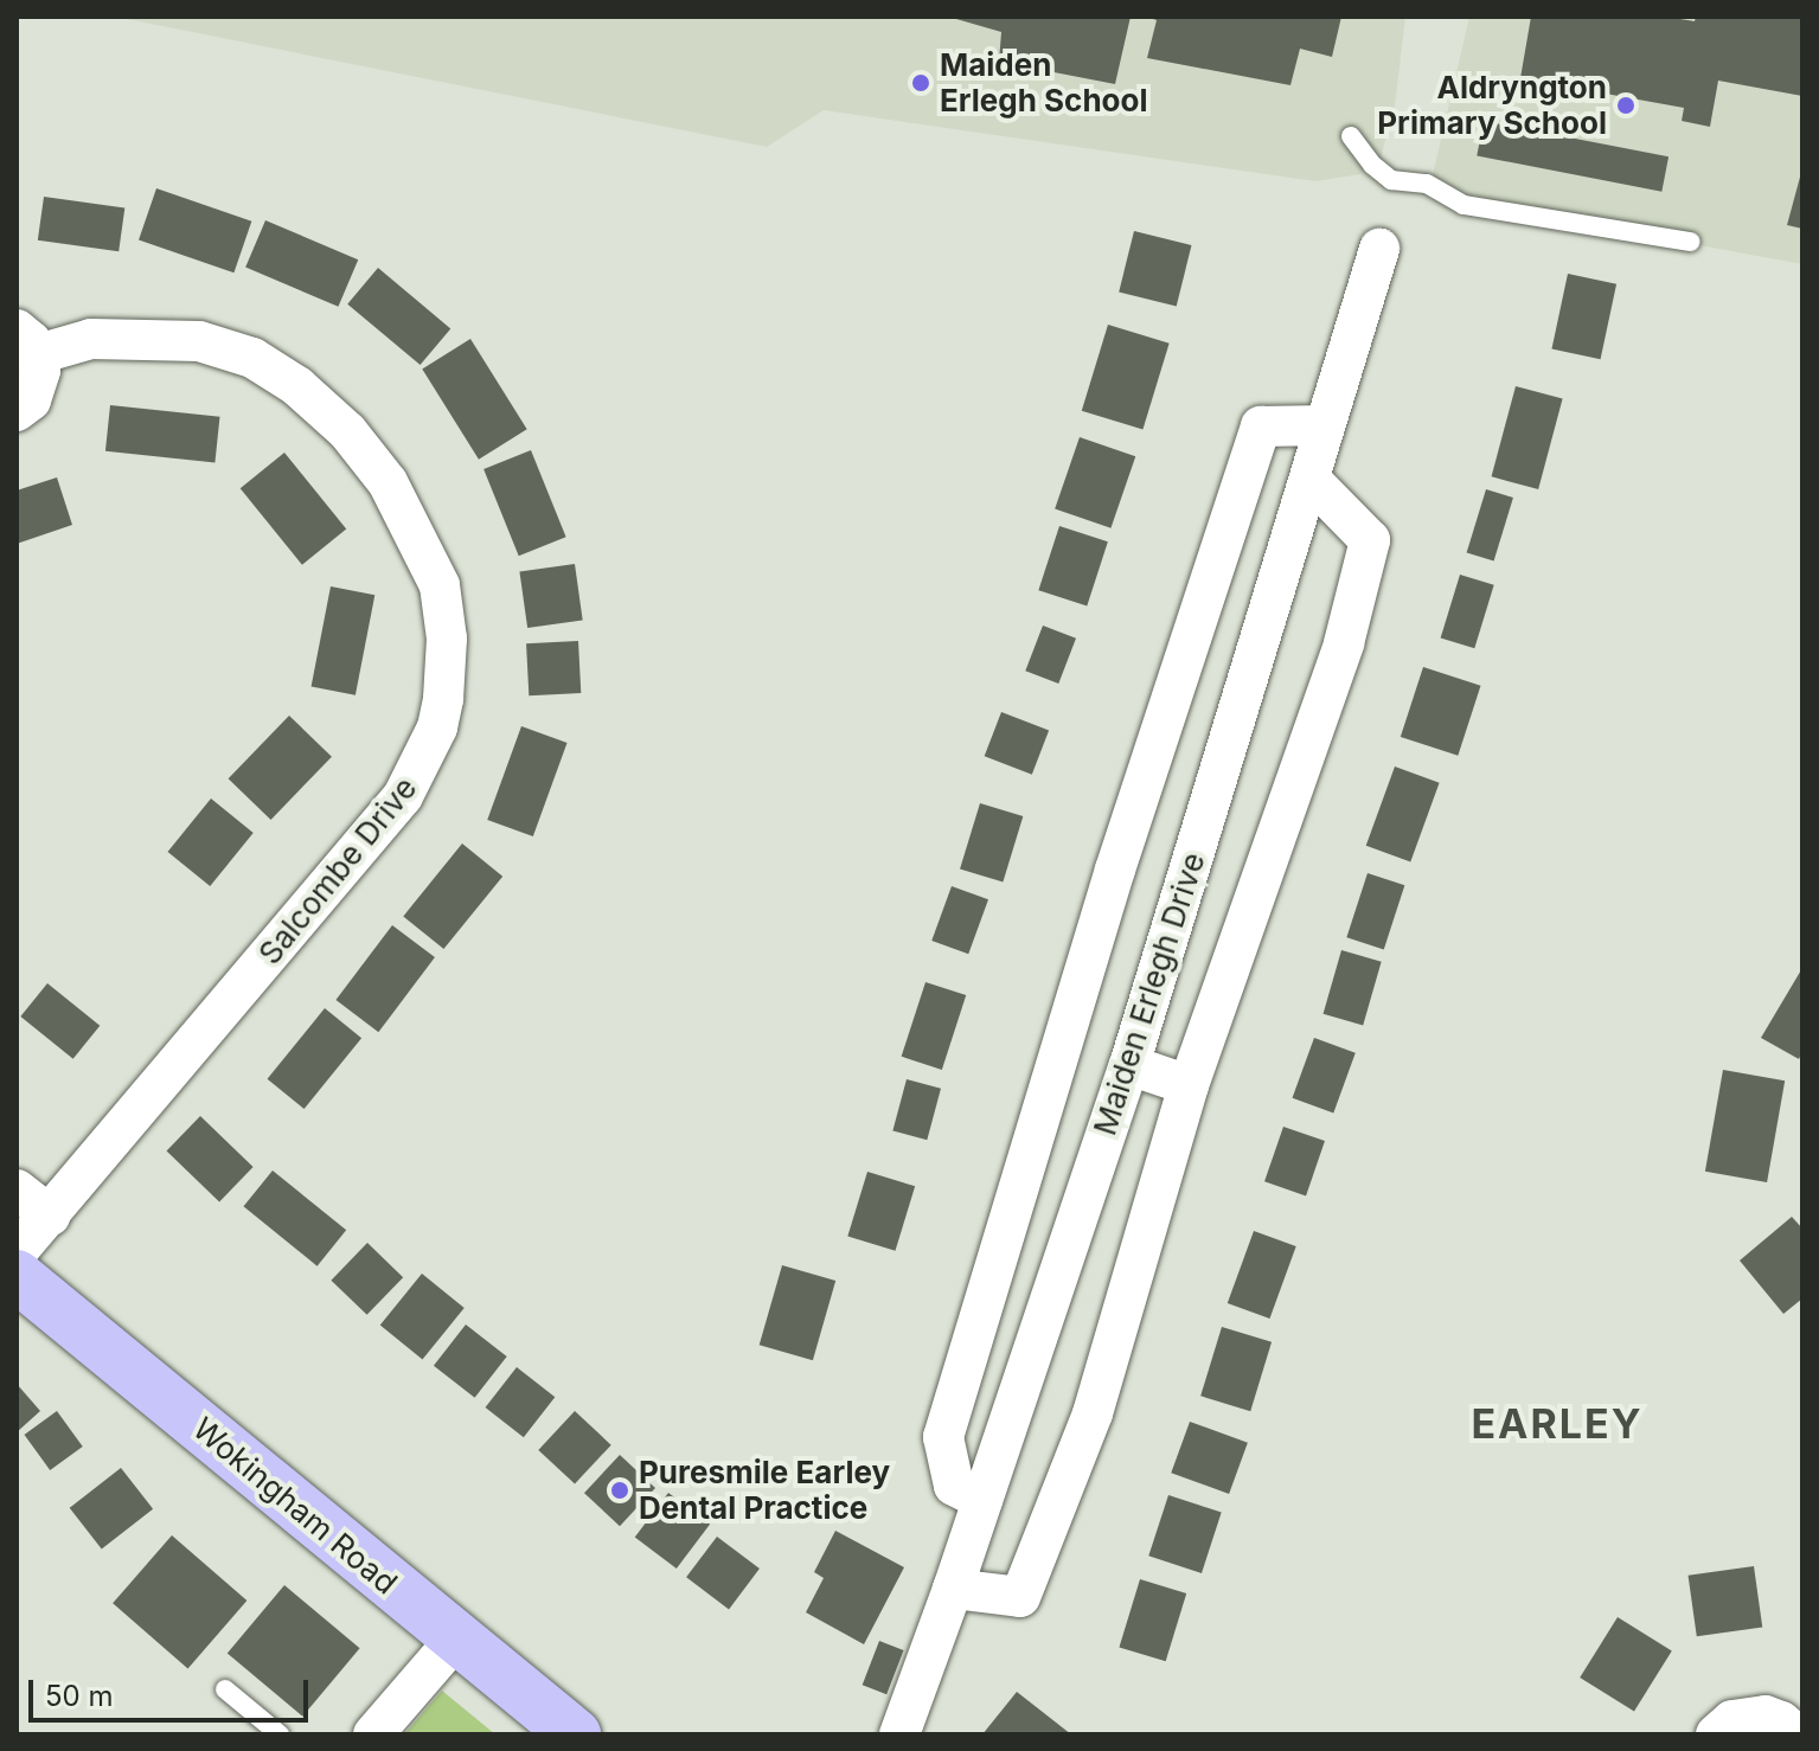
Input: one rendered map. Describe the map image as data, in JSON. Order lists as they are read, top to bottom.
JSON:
{
  "streets": {
    "main road": ["Wokingham Road"],
    "street": ["Salcombe Drive", "Maiden Erlegh Drive"]
  },
  "districts": ["EARLEY"],
  "places": ["Maiden Erlegh School", "Aldryngton Primary School", "Puresmile Earley Dental Practice"],
  "scale_bar": "50 m"
}
